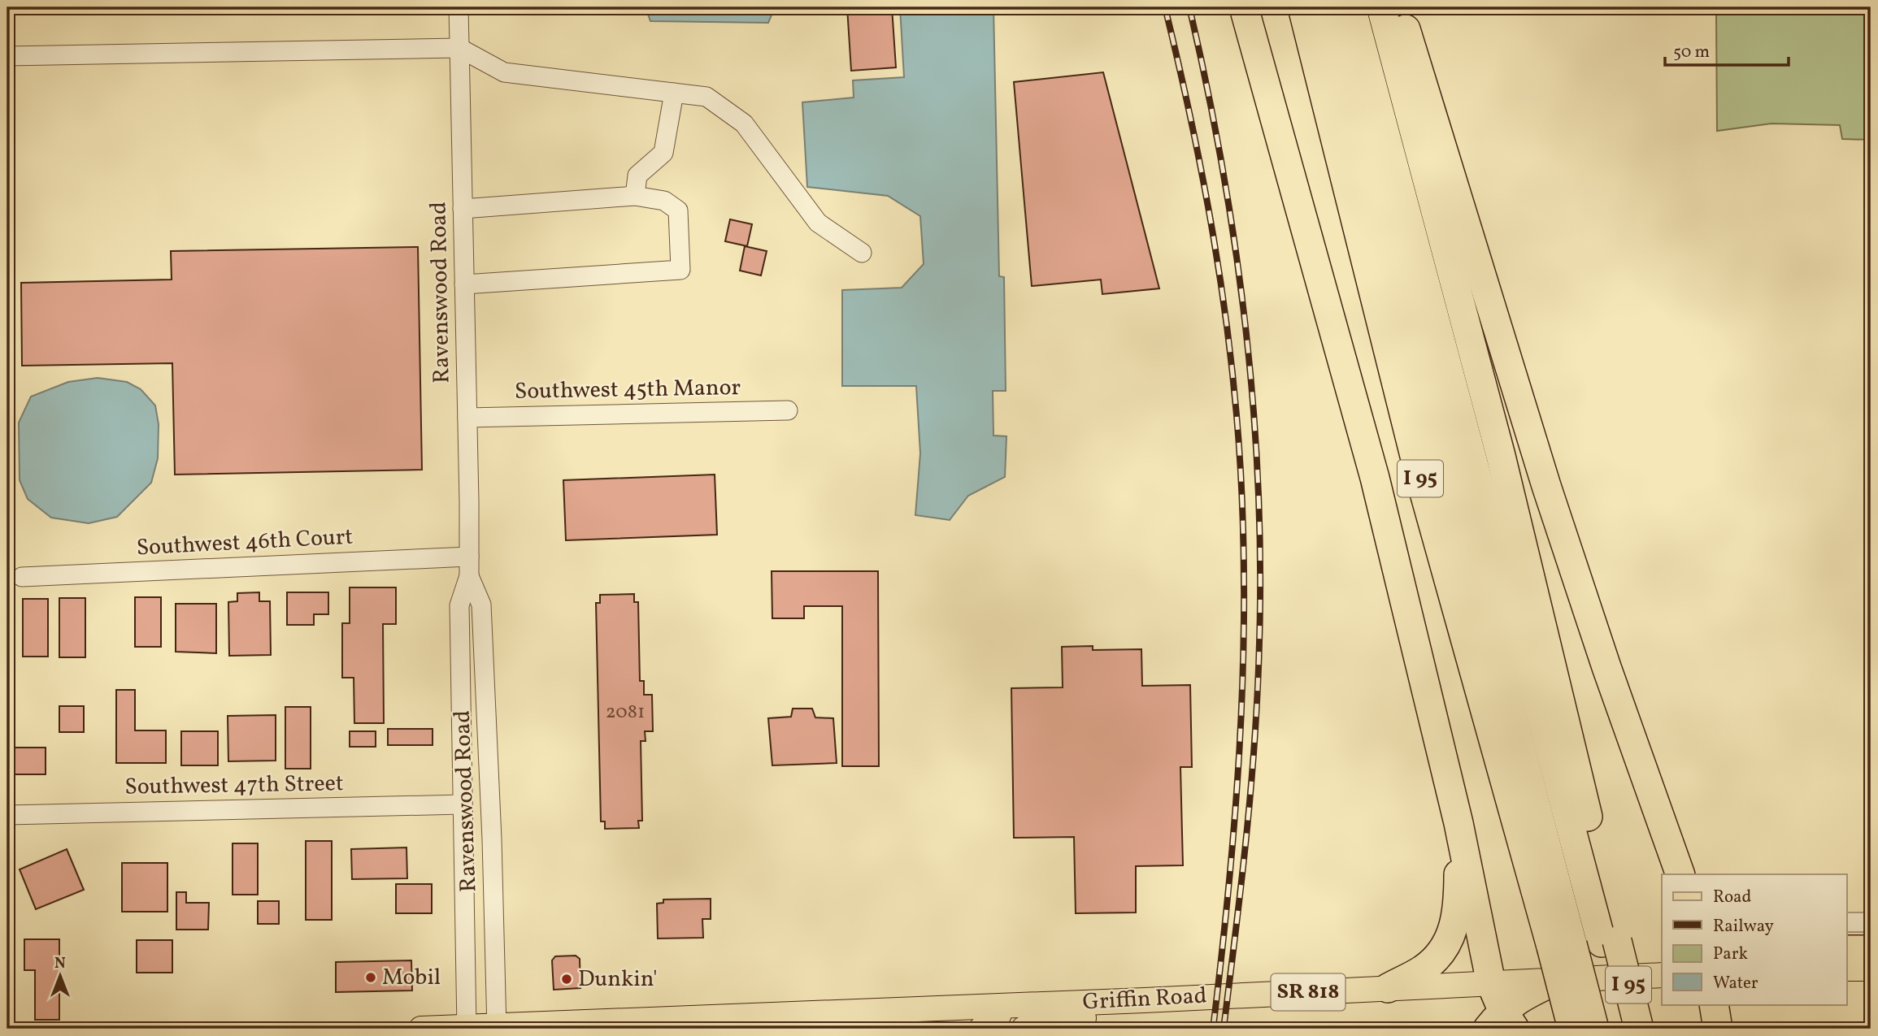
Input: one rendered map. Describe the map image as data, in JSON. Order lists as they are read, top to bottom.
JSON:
{
  "streets": {
    "highway": ["I 95"],
    "main road": ["SR 818", "Griffin Road"],
    "street": [
      "Ravenswood Road",
      "Southwest 45th Manor",
      "Southwest 46th Court",
      "Southwest 47th Street"
    ]
  },
  "crossings": [
    ["Ravenswood Road", "Southwest 45th Manor"],
    ["Ravenswood Road", "Southwest 46th Court"],
    ["Ravenswood Road", "Southwest 47th Street"],
    ["Ravenswood Road", "Griffin Road"]
  ],
  "places": ["Mobil", "Dunkin'"],
  "house_numbers": ["2081"],
  "legend": [
    "Road",
    "Railway",
    "Park",
    "Water"
  ],
  "scale_bar": "50 m",
  "north": "top"
}
